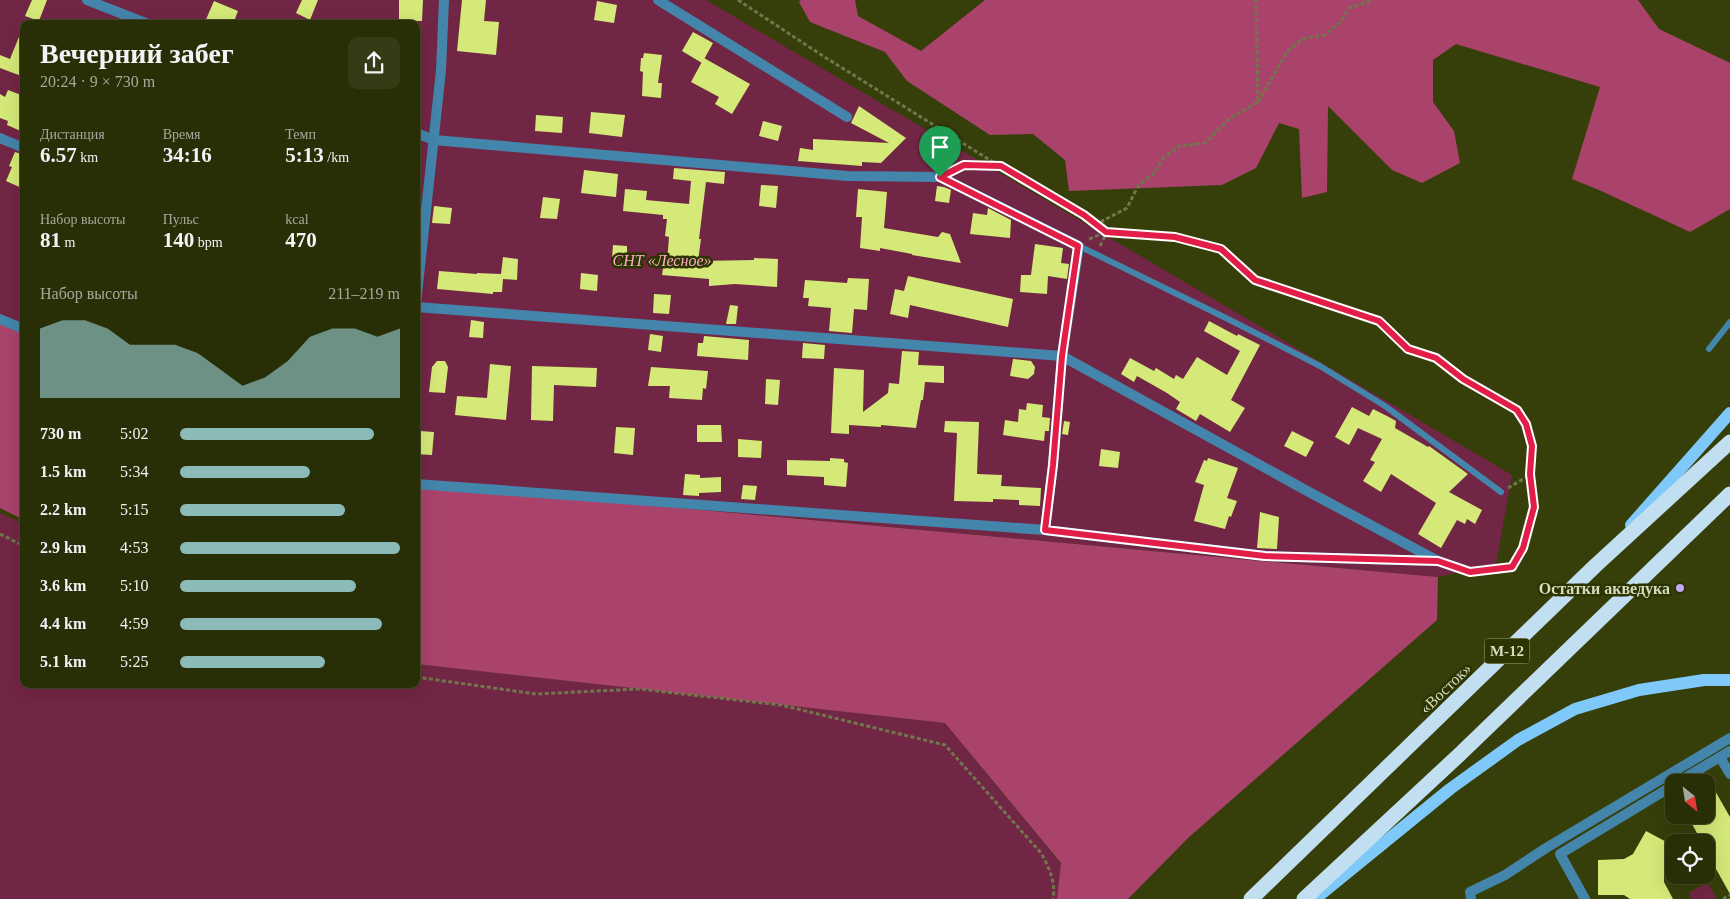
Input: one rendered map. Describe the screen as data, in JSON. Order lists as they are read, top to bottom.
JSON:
{
  "streets": {
    "highway": ["М-12", "«Восток»"]
  },
  "parks": ["СНТ «Лесное»"],
  "places": ["Остатки акведука"],
  "north": "bottom right",
  "page": {
    "heading": ["Вечерний забег", "20:24 · 9 × 730 m"],
    "stats": [
      ["Дистанция", "6.57 km"],
      ["Время", "34:16"],
      ["Темп", "5:13 /km"],
      ["Набор высоты", "81 m"],
      ["Пульс", "140 bpm"],
      ["kcal", "470"]
    ],
    "chart": ["Набор высоты", "211–219 m"],
    "list": [
      {
        "name": "730 m",
        "note": "5:02"
      },
      {
        "name": "1.5 km",
        "note": "5:34"
      },
      {
        "name": "2.2 km",
        "note": "5:15"
      },
      {
        "name": "2.9 km",
        "note": "4:53"
      },
      {
        "name": "3.6 km",
        "note": "5:10"
      },
      {
        "name": "4.4 km",
        "note": "4:59"
      },
      {
        "name": "5.1 km",
        "note": "5:25"
      }
    ]
  }
}
